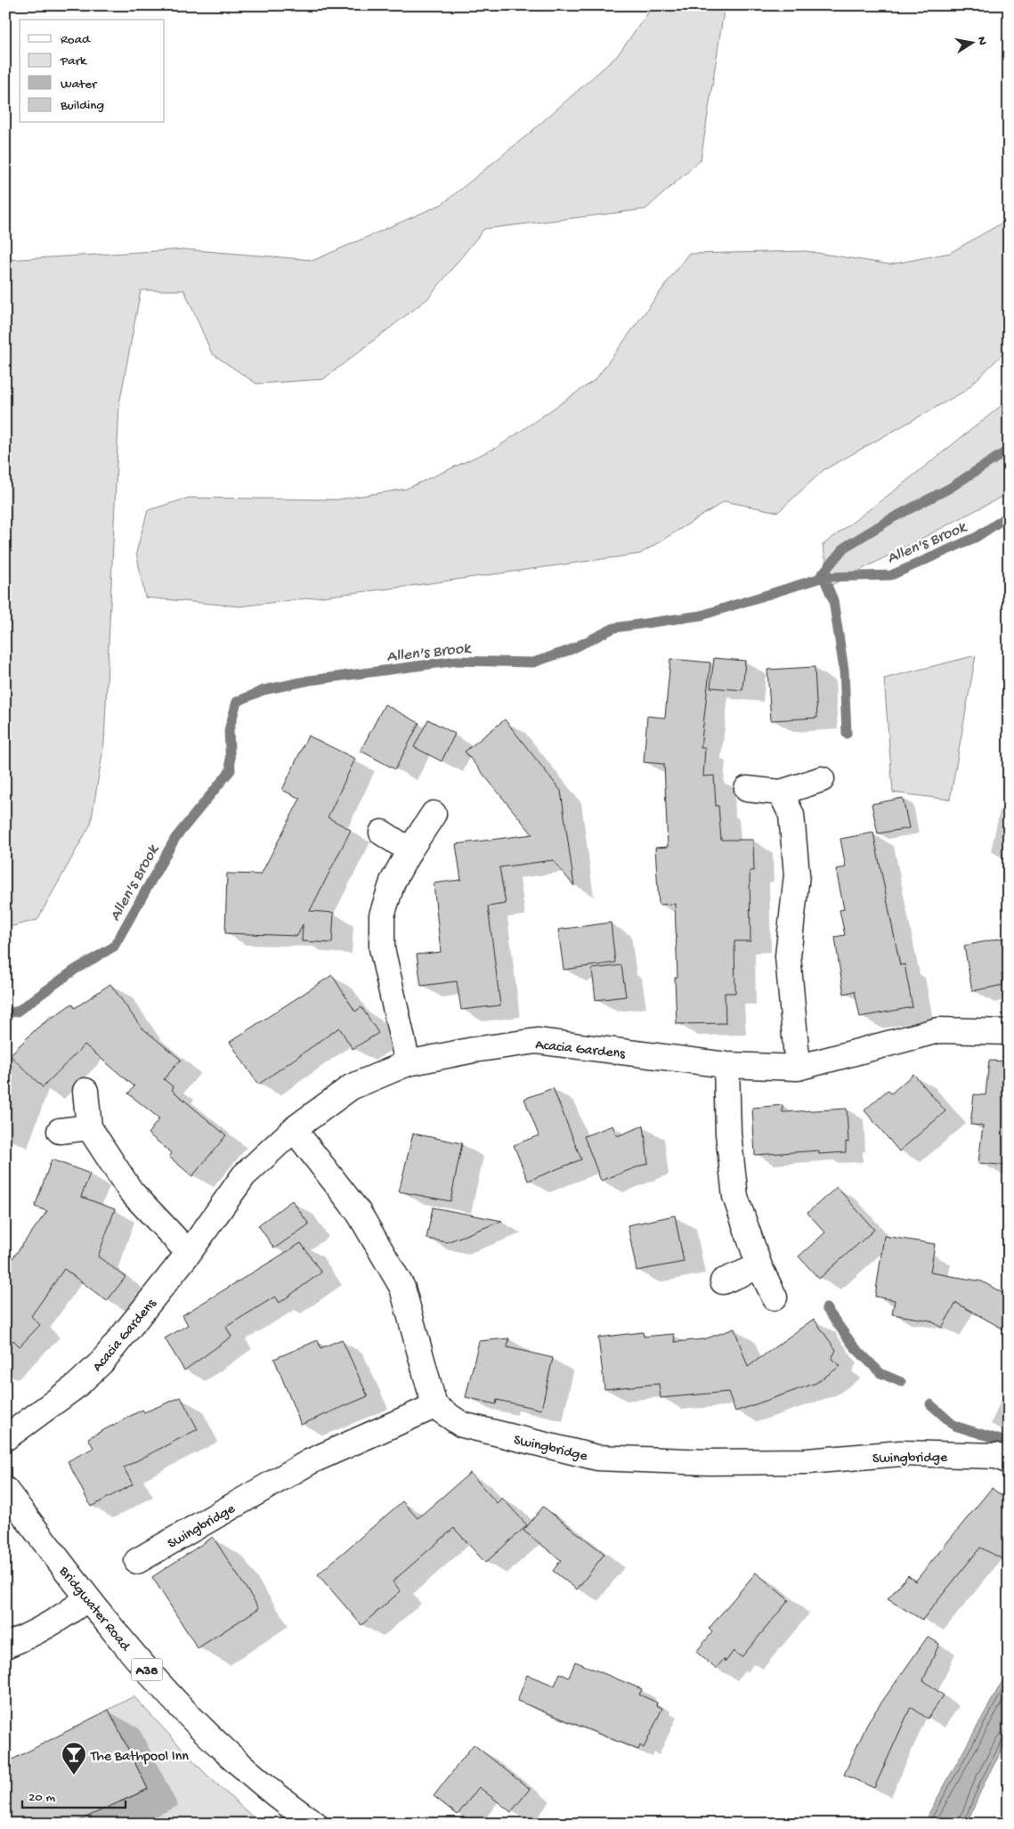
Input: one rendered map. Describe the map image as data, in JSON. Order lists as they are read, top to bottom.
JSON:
{
  "streets": {
    "street": [
      "Acacia Gardens",
      "Swingbridge",
      "Bridgwater Road",
      "A38"
    ]
  },
  "water": ["Allen's Brook"],
  "places": {
    "bar": ["The Bathpool Inn"]
  },
  "legend": [
    "Road",
    "Park",
    "Water",
    "Building"
  ],
  "scale_bar": "20 m",
  "north": "right"
}
